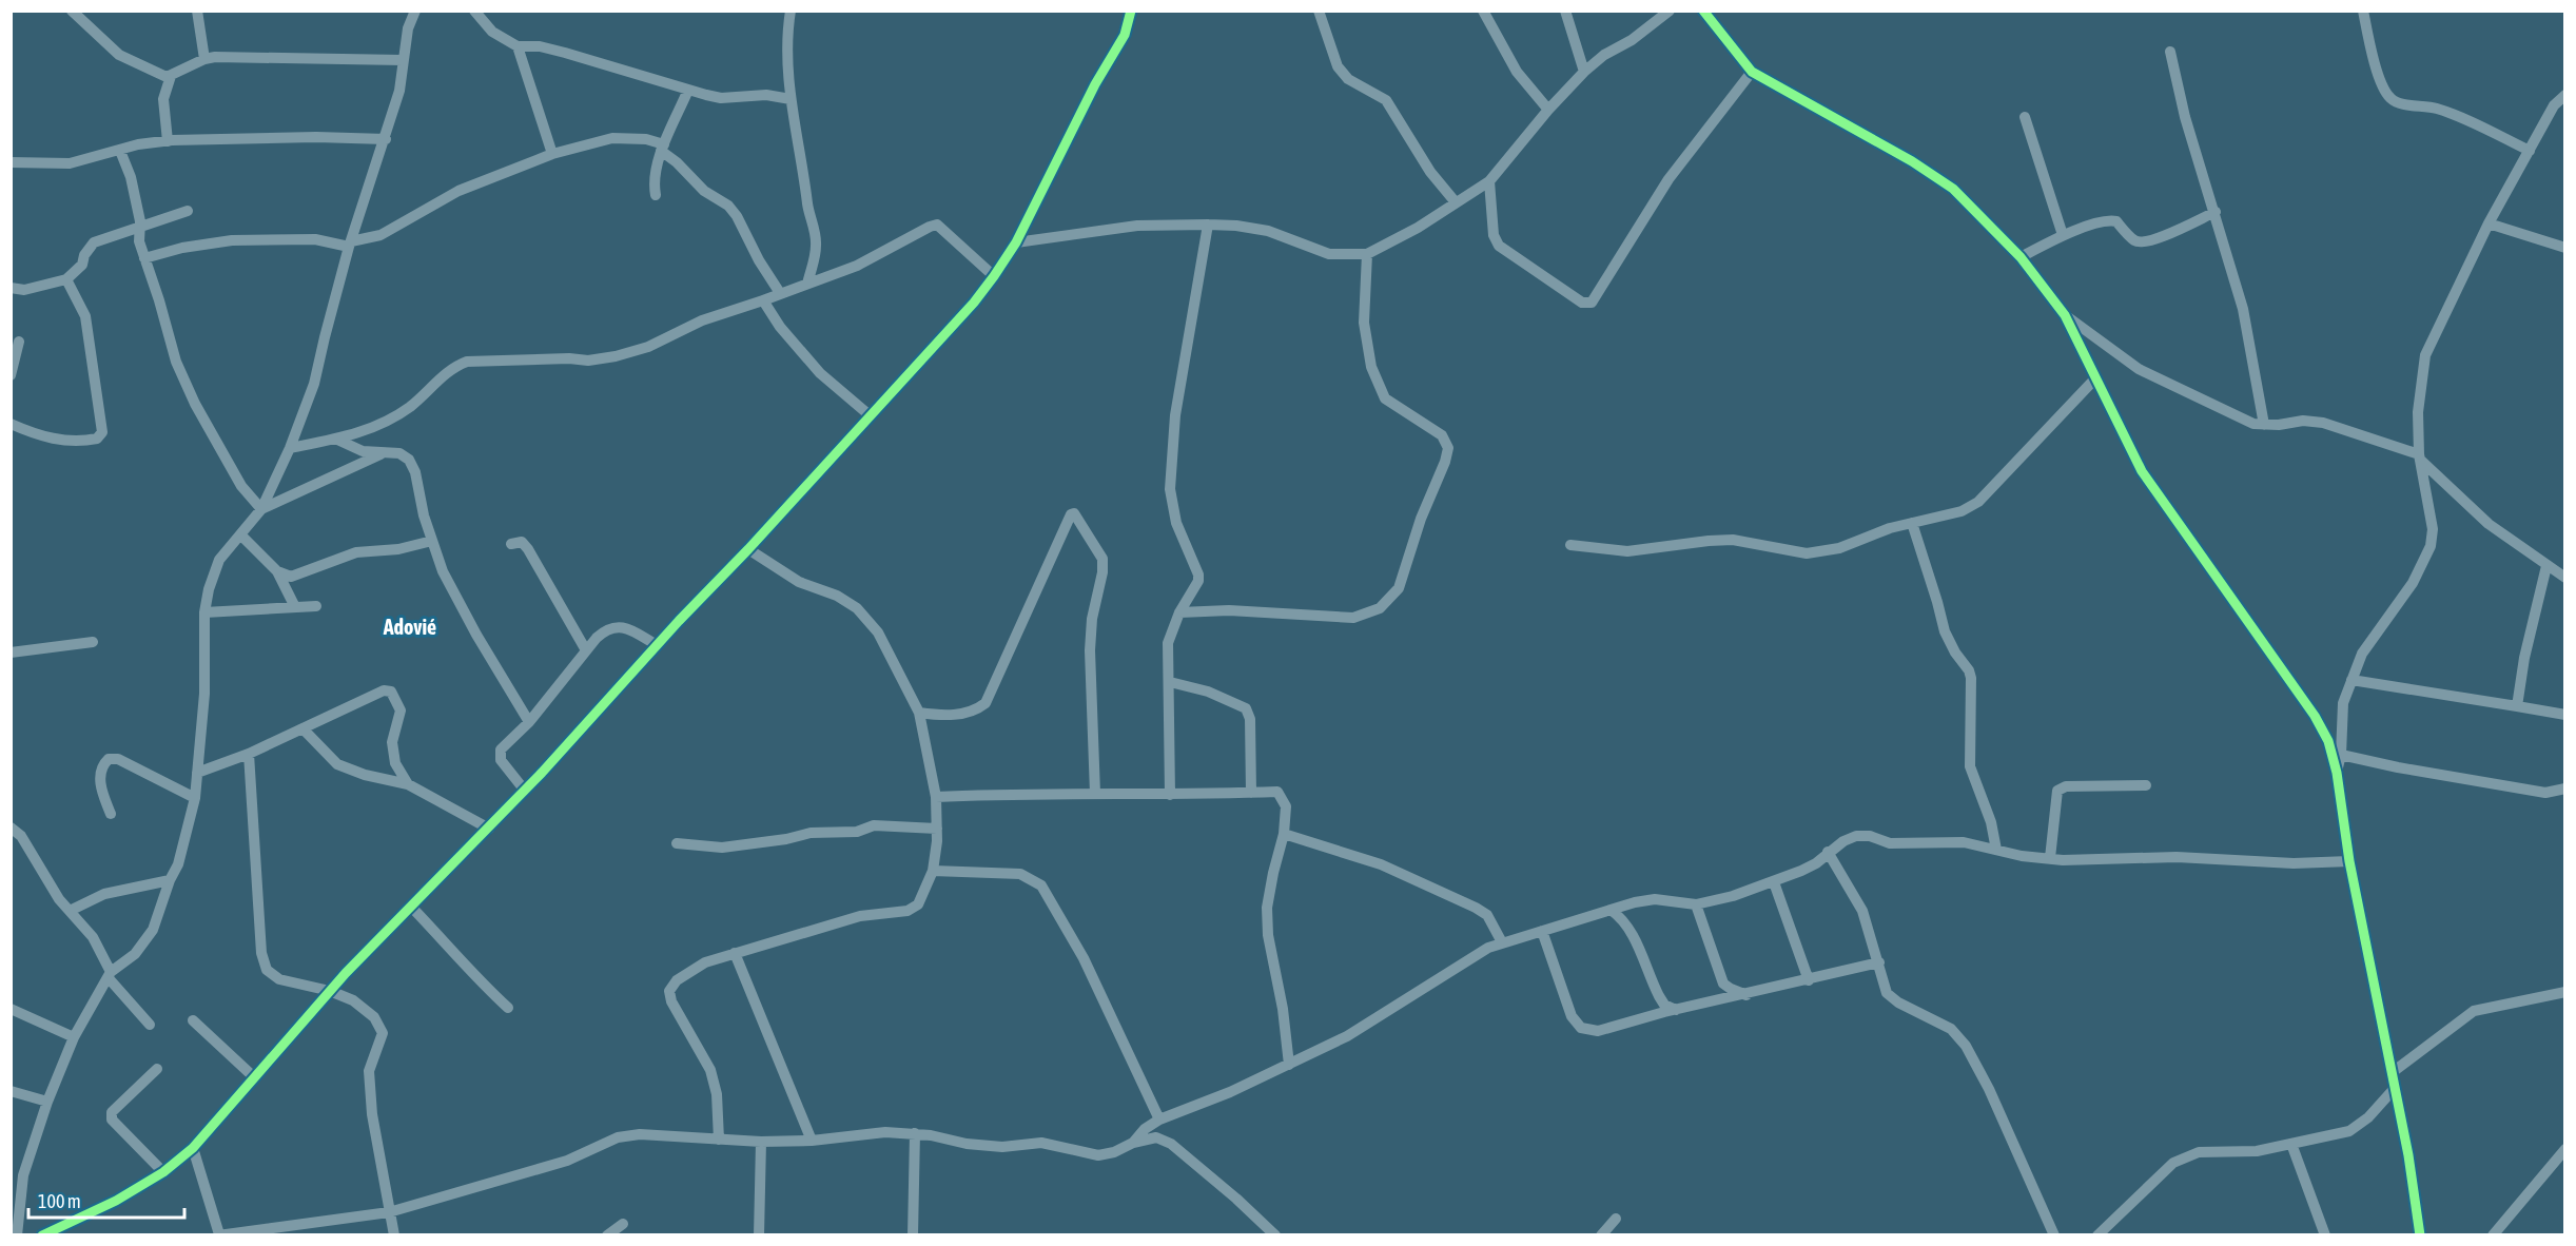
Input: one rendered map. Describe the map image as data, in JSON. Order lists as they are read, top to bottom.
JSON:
{
  "districts": ["Adovié"],
  "scale_bar": "100 m"
}
